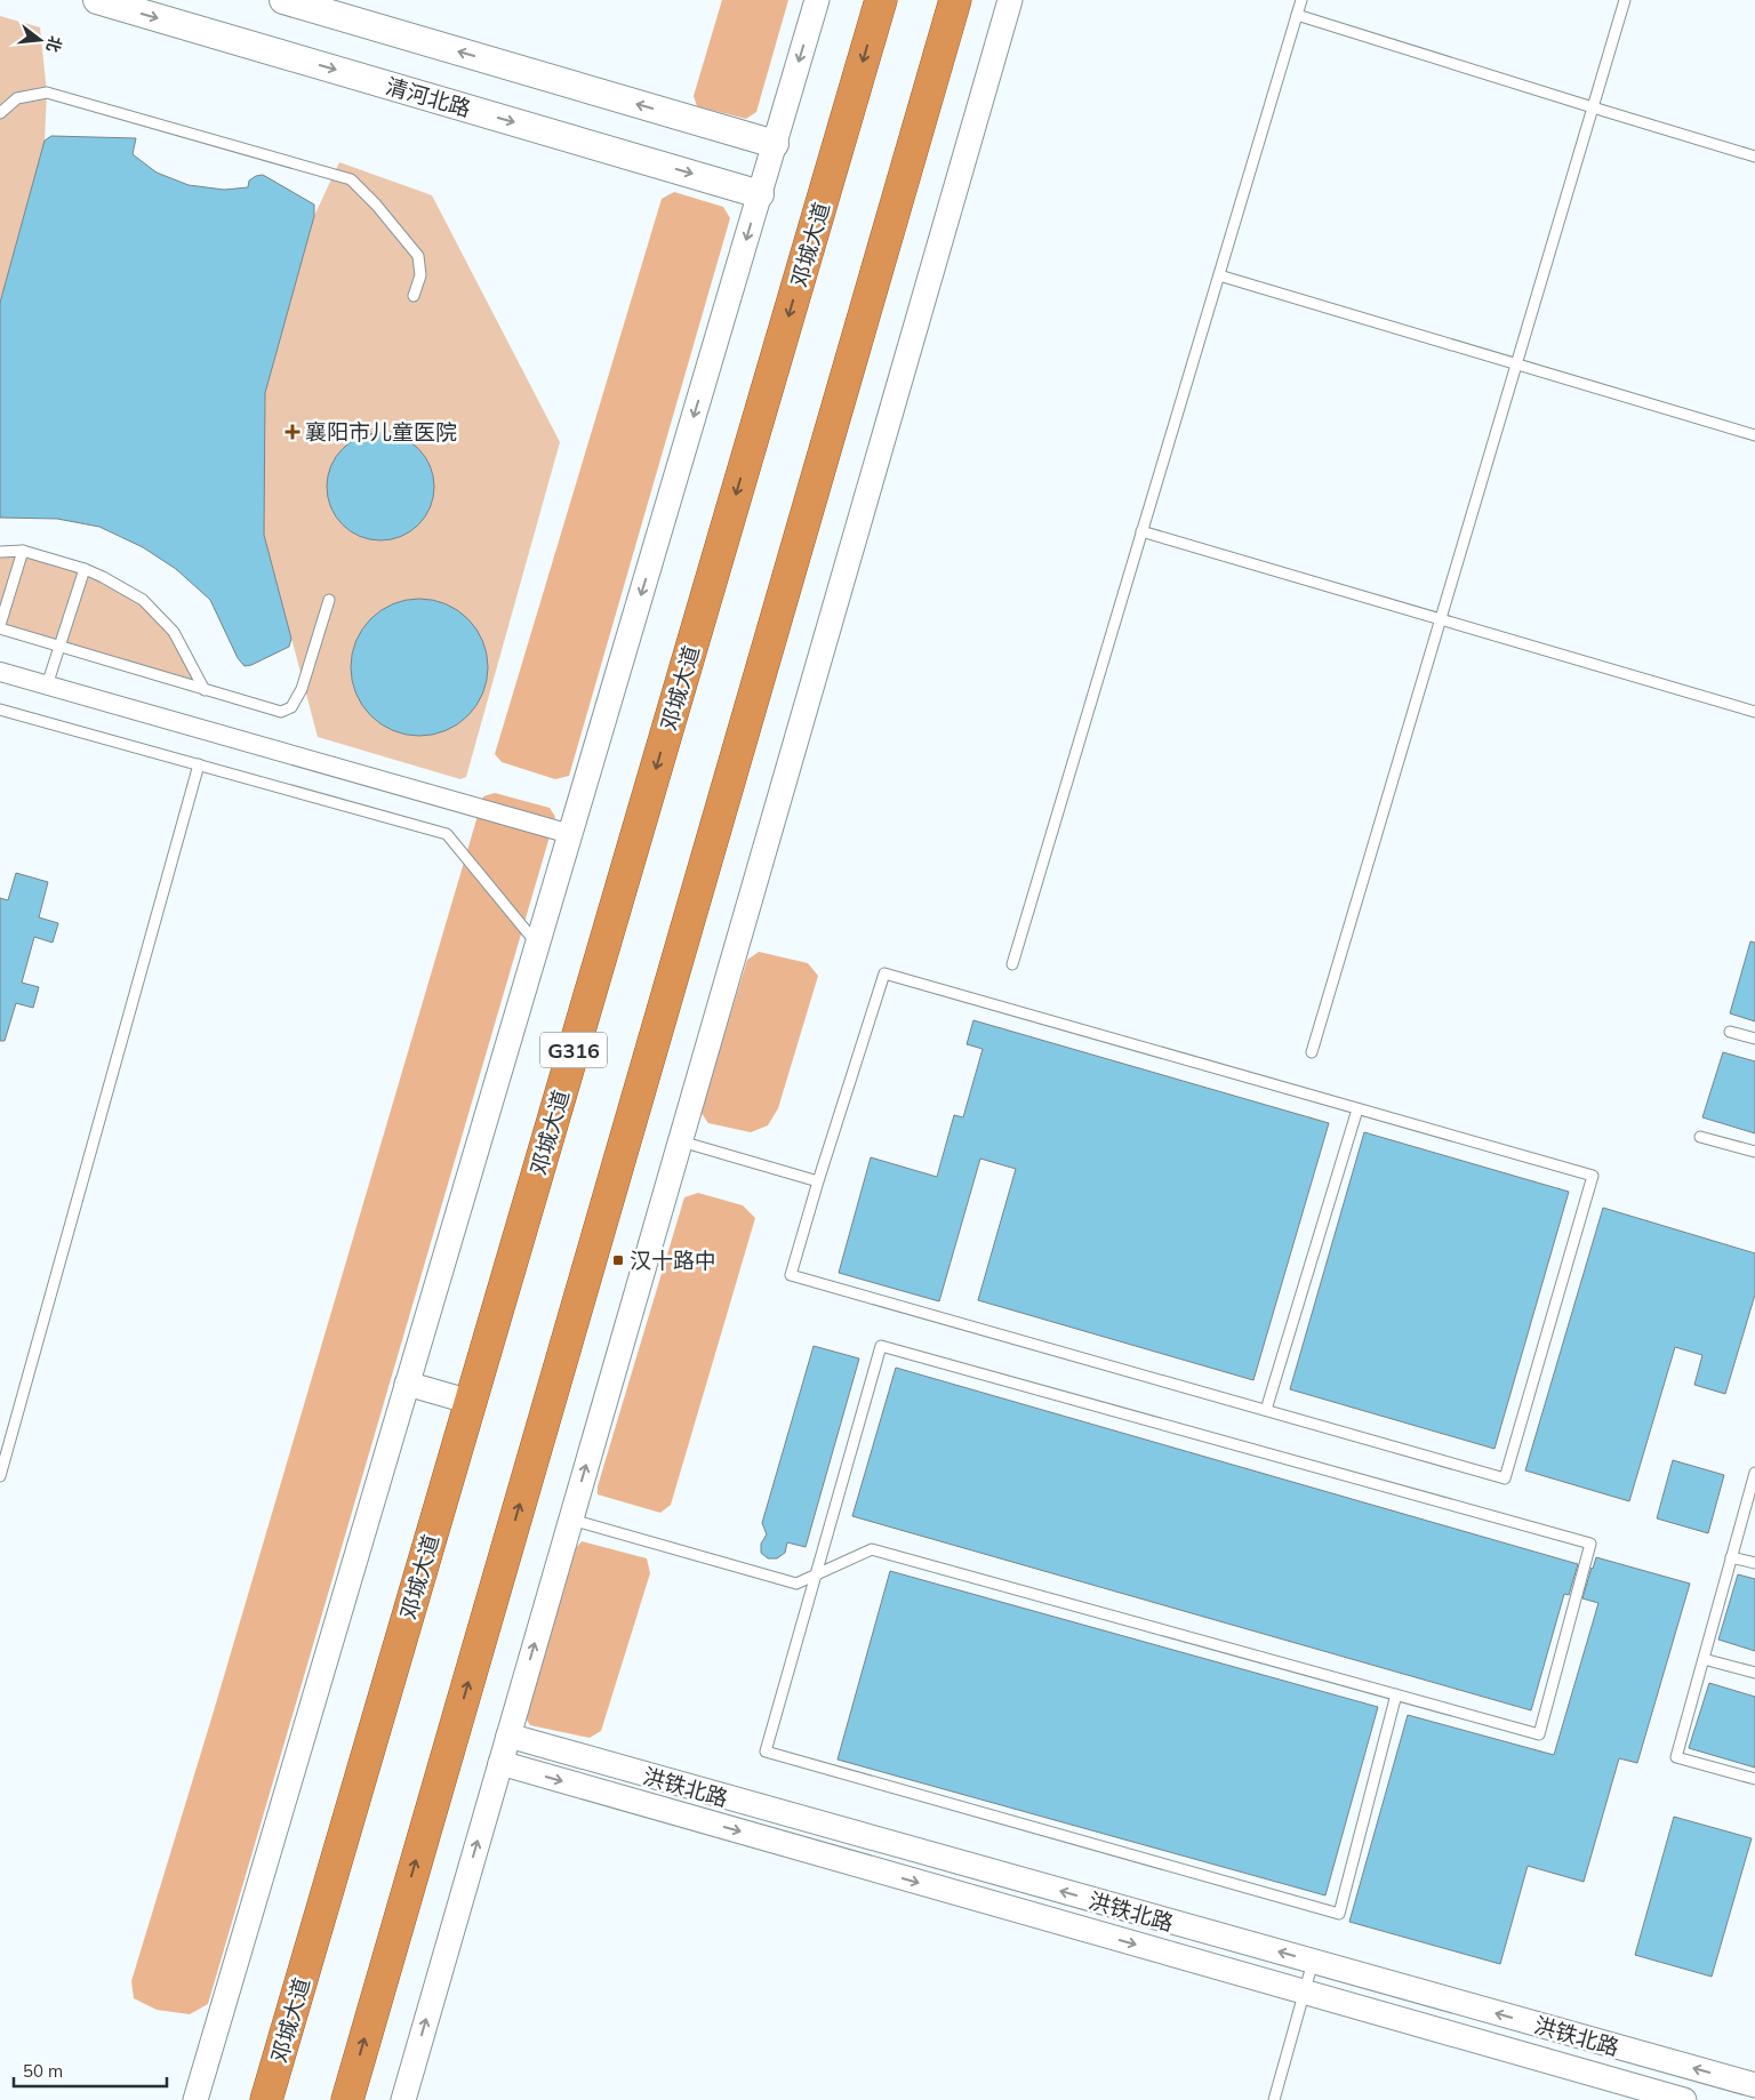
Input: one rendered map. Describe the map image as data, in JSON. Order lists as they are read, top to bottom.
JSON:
{
  "streets": {
    "highway": ["邓城大道", "G316"],
    "main road": ["清河北路"],
    "street": ["洪铁北路"]
  },
  "places": {
    "health": ["襄阳市儿童医院"],
    "transit": ["汉十路中"]
  },
  "scale_bar": "50 m",
  "north": "right"
}
